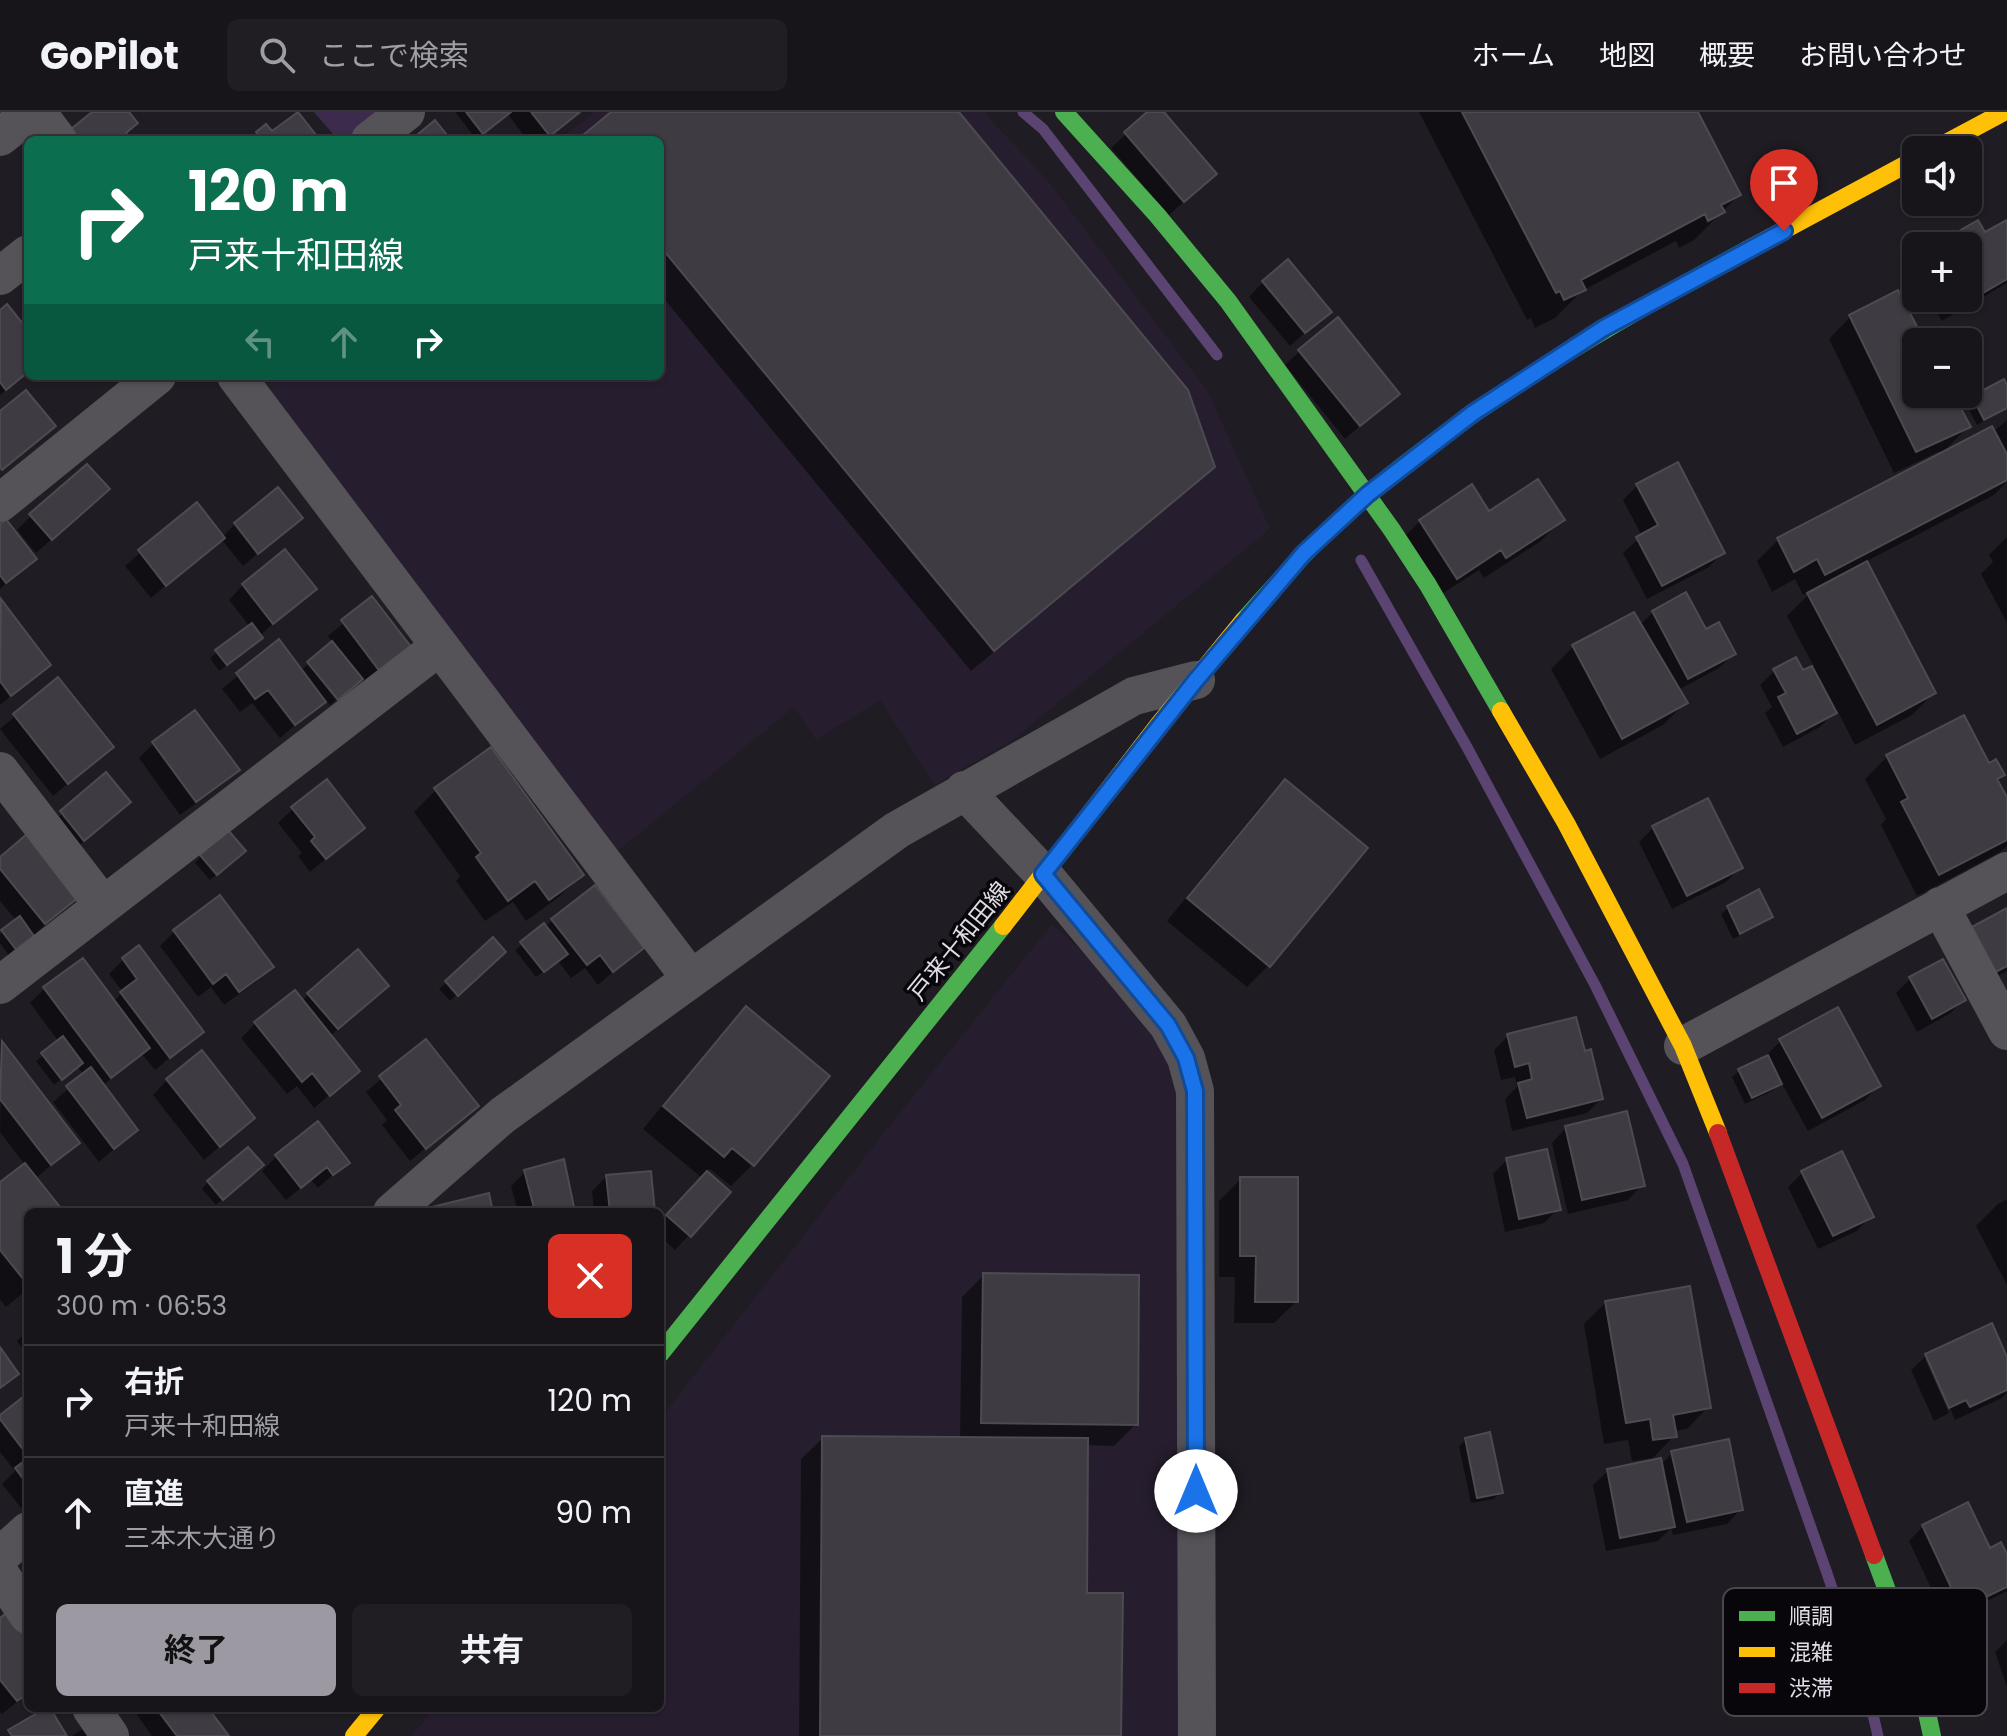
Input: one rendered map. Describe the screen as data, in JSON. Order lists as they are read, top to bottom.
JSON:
{
  "streets": {
    "main road": ["戸来十和田線"]
  },
  "legend": ["順調", "混雑", "渋滞"],
  "page": {
    "header": "GoPilot",
    "search": "ここで検索",
    "nav": [
      "ホーム",
      "地図",
      "概要",
      "お問い合わせ"
    ],
    "map_buttons": ["+", "−"],
    "turn": ["120 m", "戸来十和田線"],
    "heading": ["1 分", "300 m · 06:53"],
    "list": [
      {
        "name": "右折",
        "note": "戸来十和田線",
        "value": "120 m"
      },
      {
        "name": "直進",
        "note": "三本木大通り",
        "value": "90 m"
      }
    ],
    "buttons": ["終了", "共有"]
  }
}
